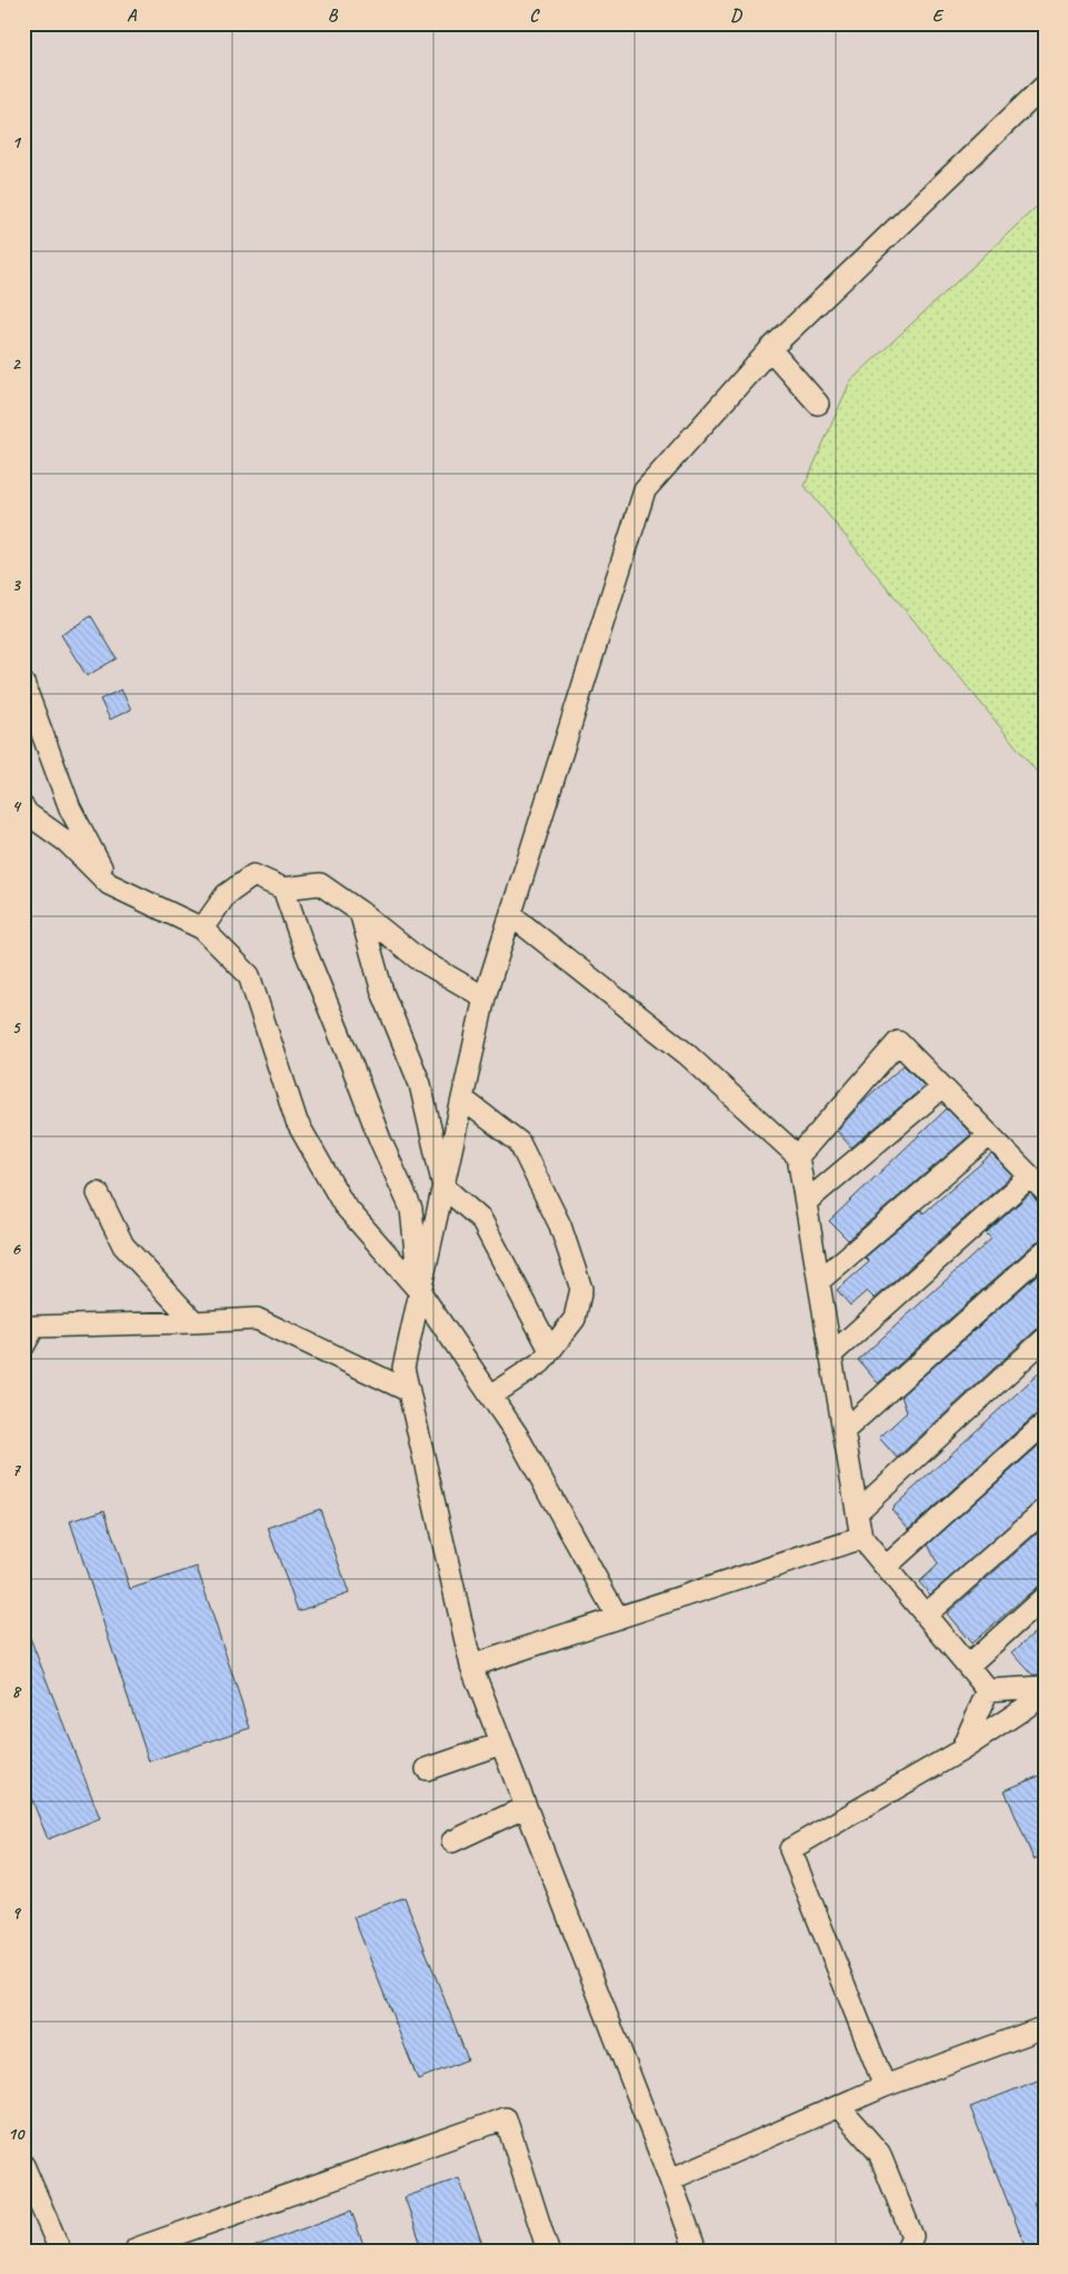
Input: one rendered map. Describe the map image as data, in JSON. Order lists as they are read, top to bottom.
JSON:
{
  "grid": {
    "columns": [
      "A",
      "B",
      "C",
      "D",
      "E"
    ],
    "rows": [
      "1",
      "2",
      "3",
      "4",
      "5",
      "6",
      "7",
      "8",
      "9",
      "10"
    ]
  }
}
